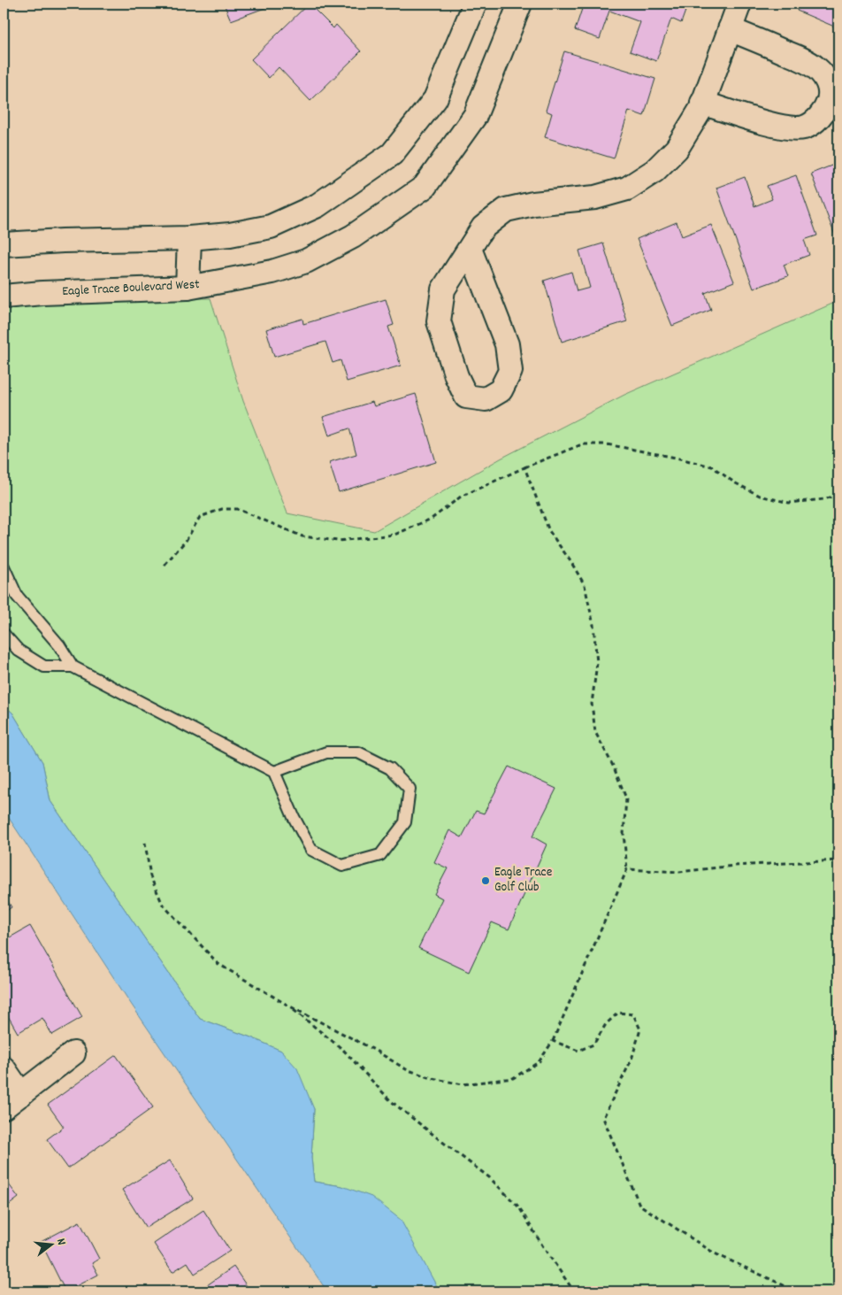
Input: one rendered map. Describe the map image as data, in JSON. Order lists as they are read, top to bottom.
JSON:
{
  "streets": {
    "street": ["Eagle Trace Boulevard West"]
  },
  "places": ["Eagle Trace Golf Club"],
  "north": "right"
}
